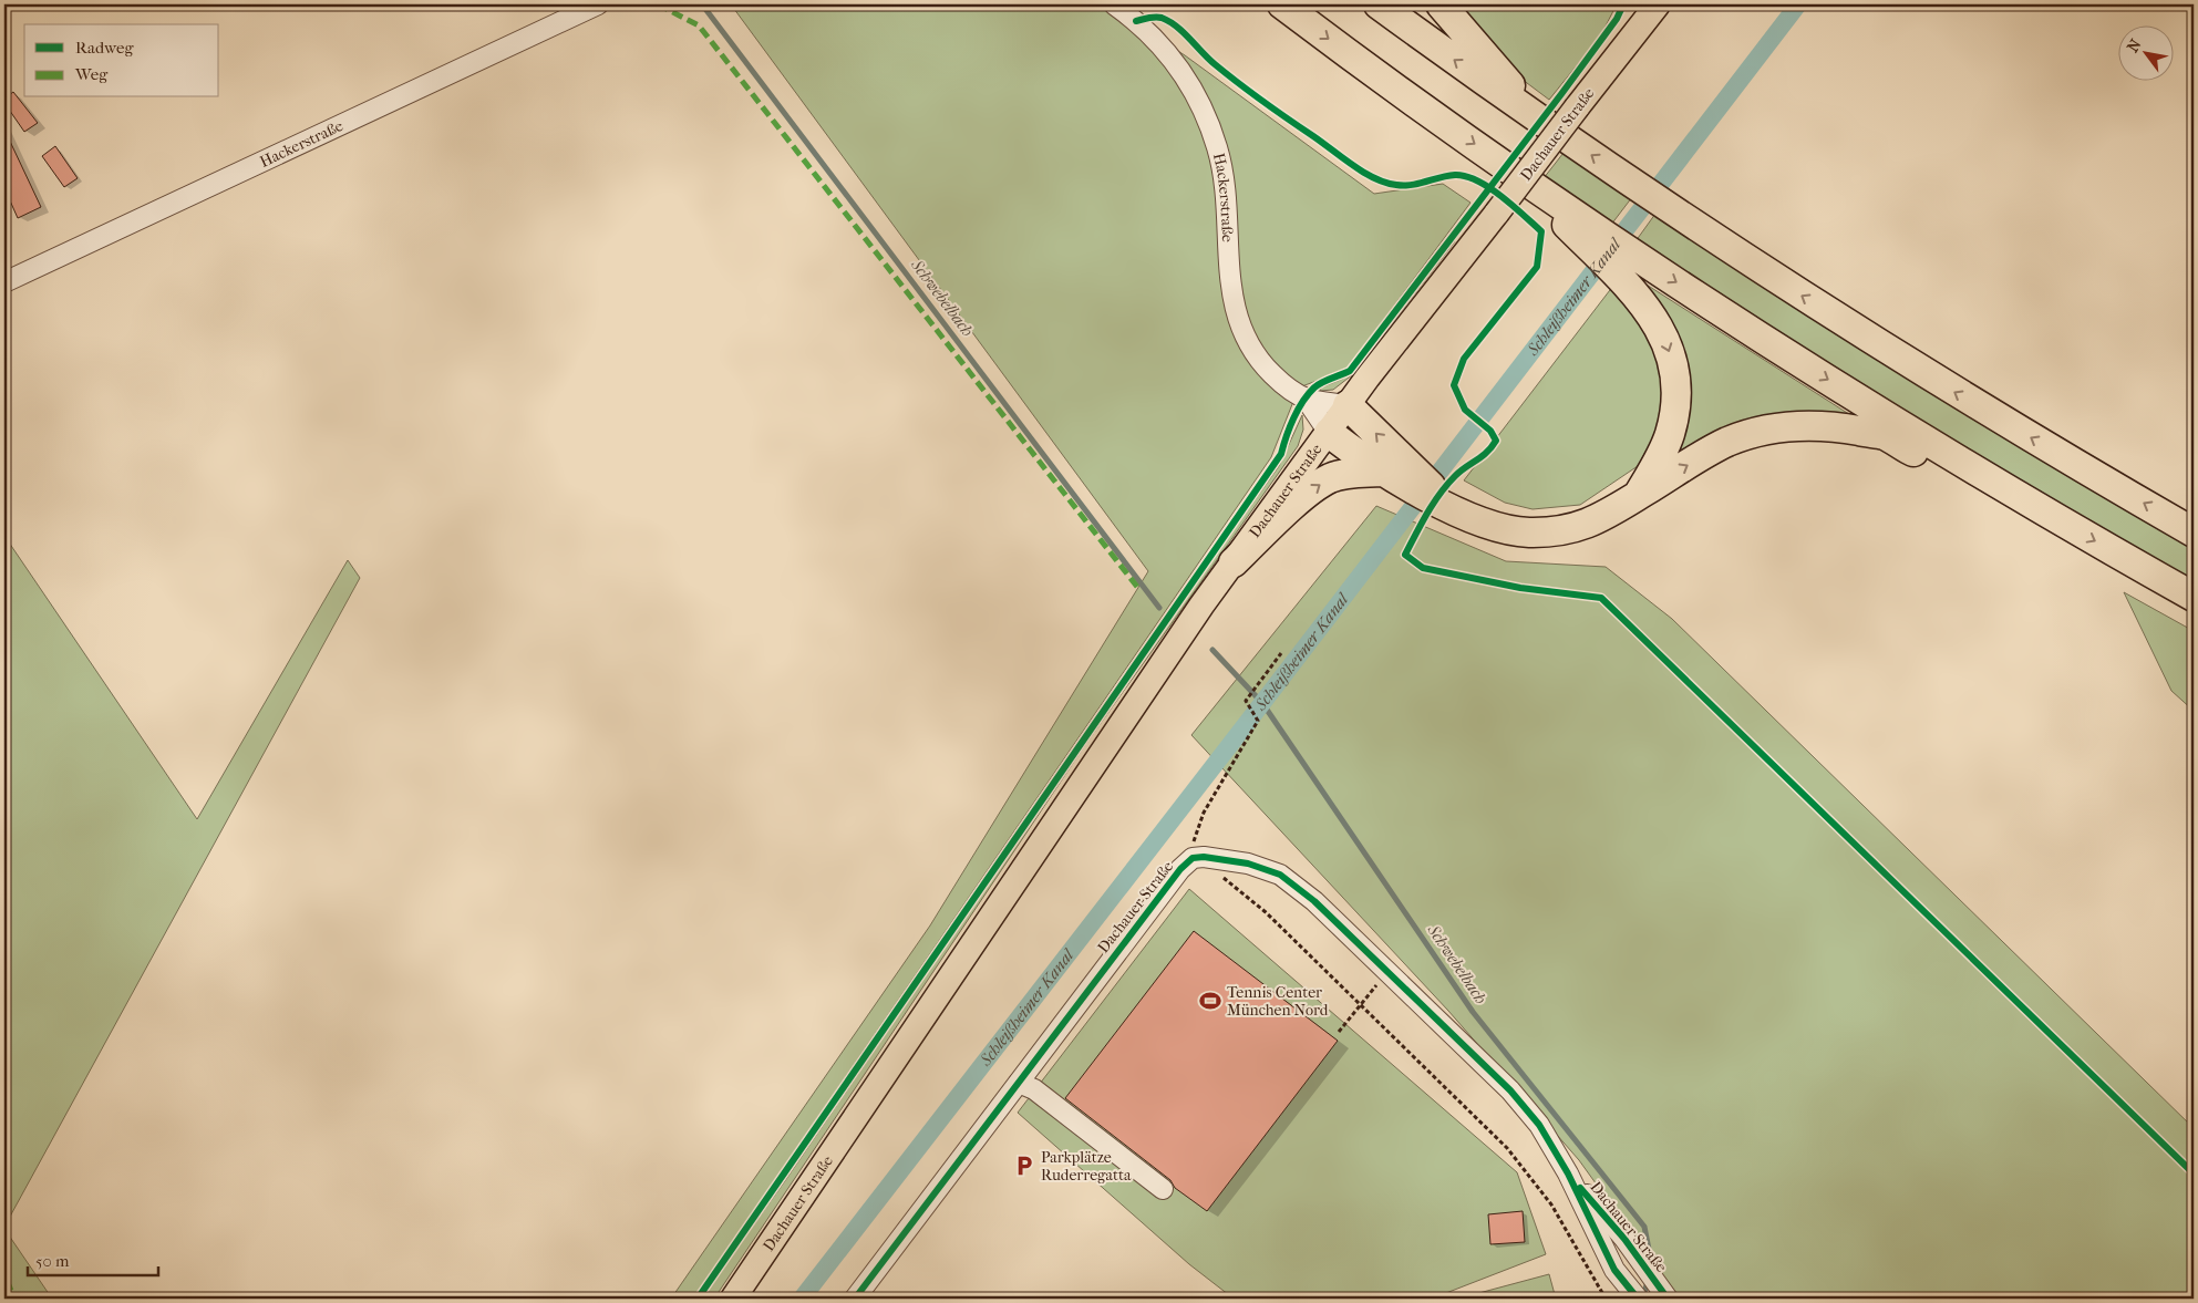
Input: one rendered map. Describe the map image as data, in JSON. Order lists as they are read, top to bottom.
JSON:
{
  "streets": {
    "main road": ["Dachauer Straße"],
    "street": ["Hackerstraße"]
  },
  "crossings": [
    ["Dachauer Straße", "Hackerstraße"]
  ],
  "water": ["Schleißheimer Kanal", "Schwebelbach"],
  "places": {
    "sports": ["Tennis Center München Nord"],
    "parking": ["Parkplätze Ruderregatta"]
  },
  "legend": ["Radweg", "Weg"],
  "scale_bar": "50 m",
  "north": "top left"
}
